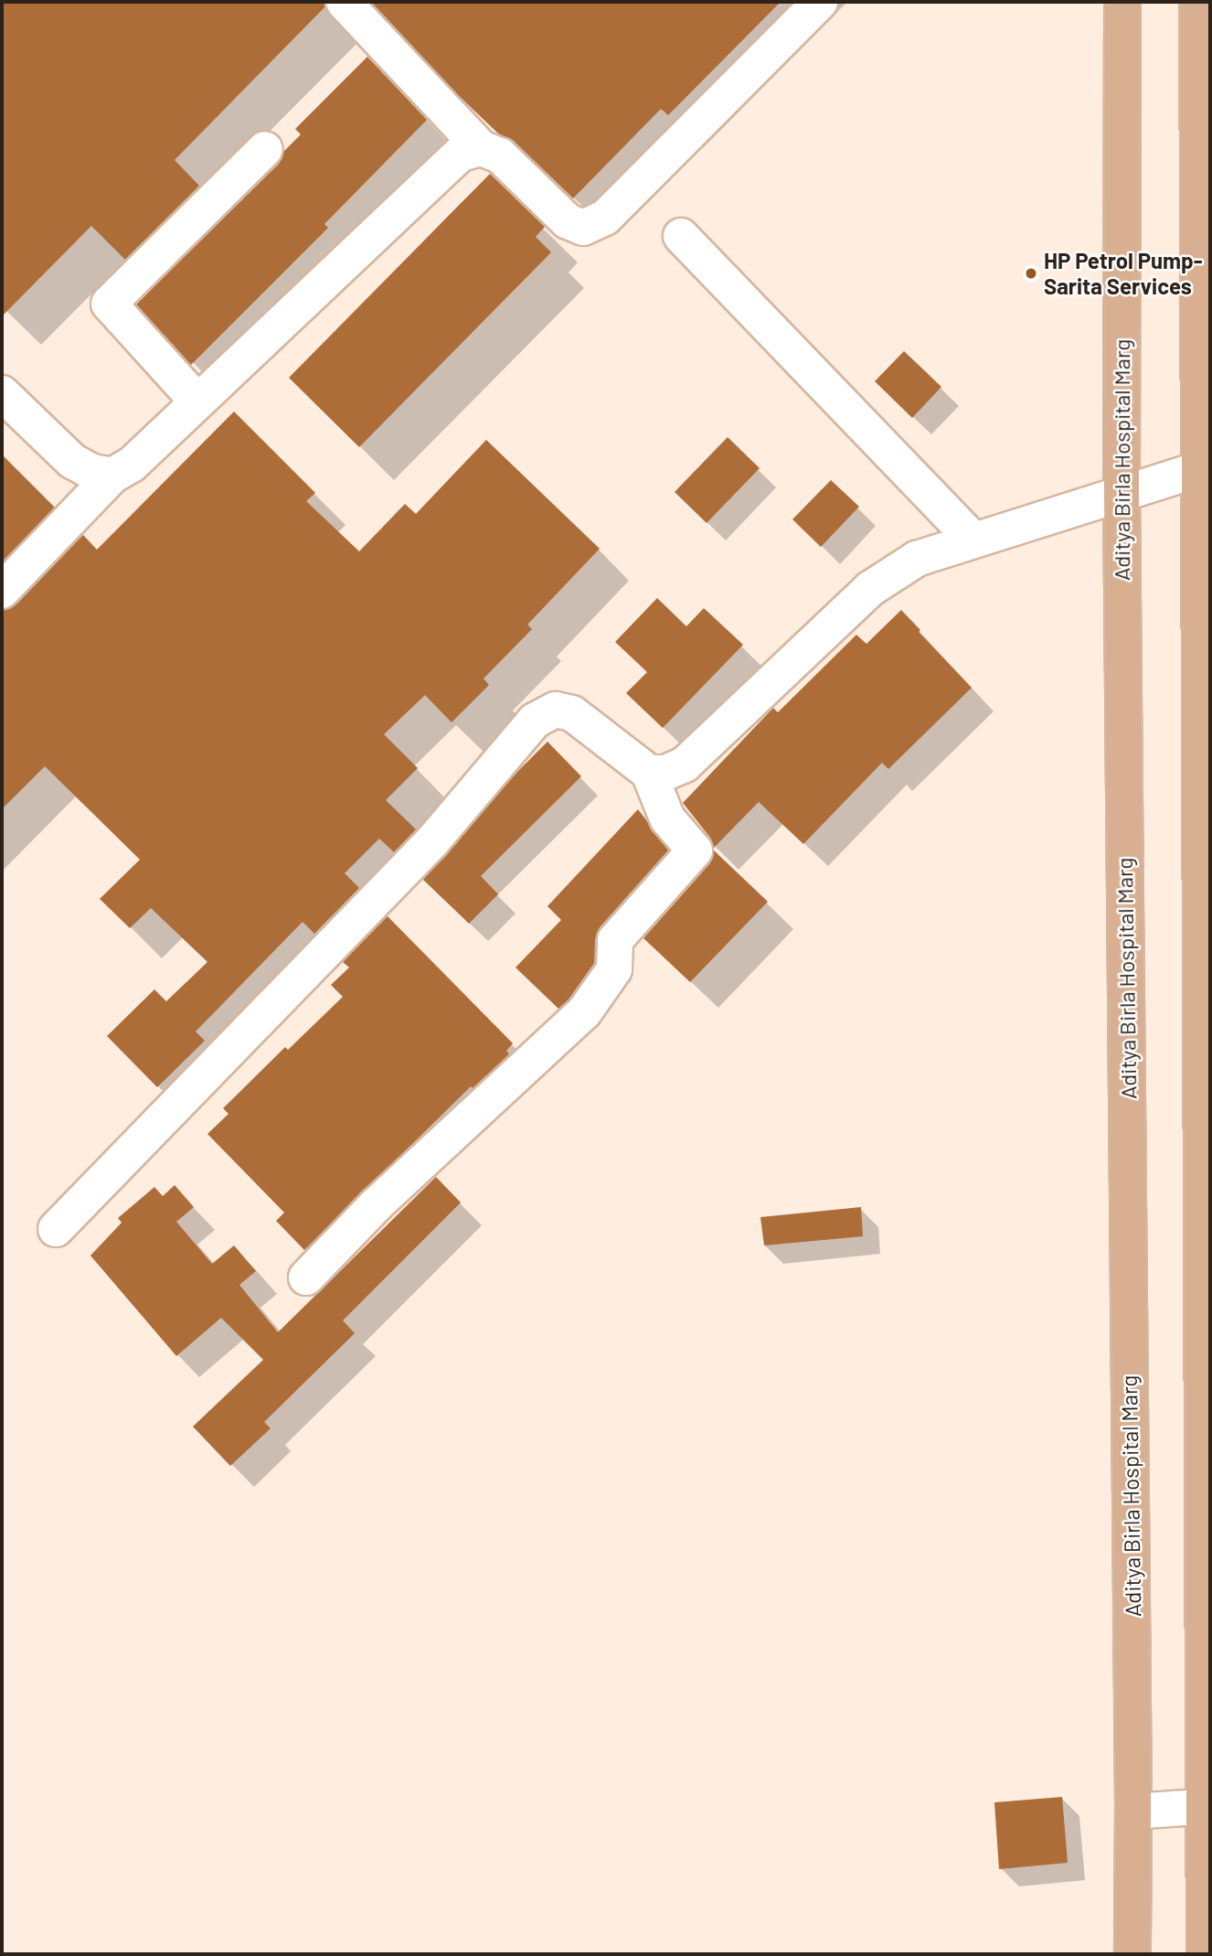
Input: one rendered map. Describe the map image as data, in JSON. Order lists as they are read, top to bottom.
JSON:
{
  "streets": {
    "main road": ["Aditya Birla Hospital Marg"]
  },
  "places": ["HP Petrol Pump- Sarita Services"]
}
